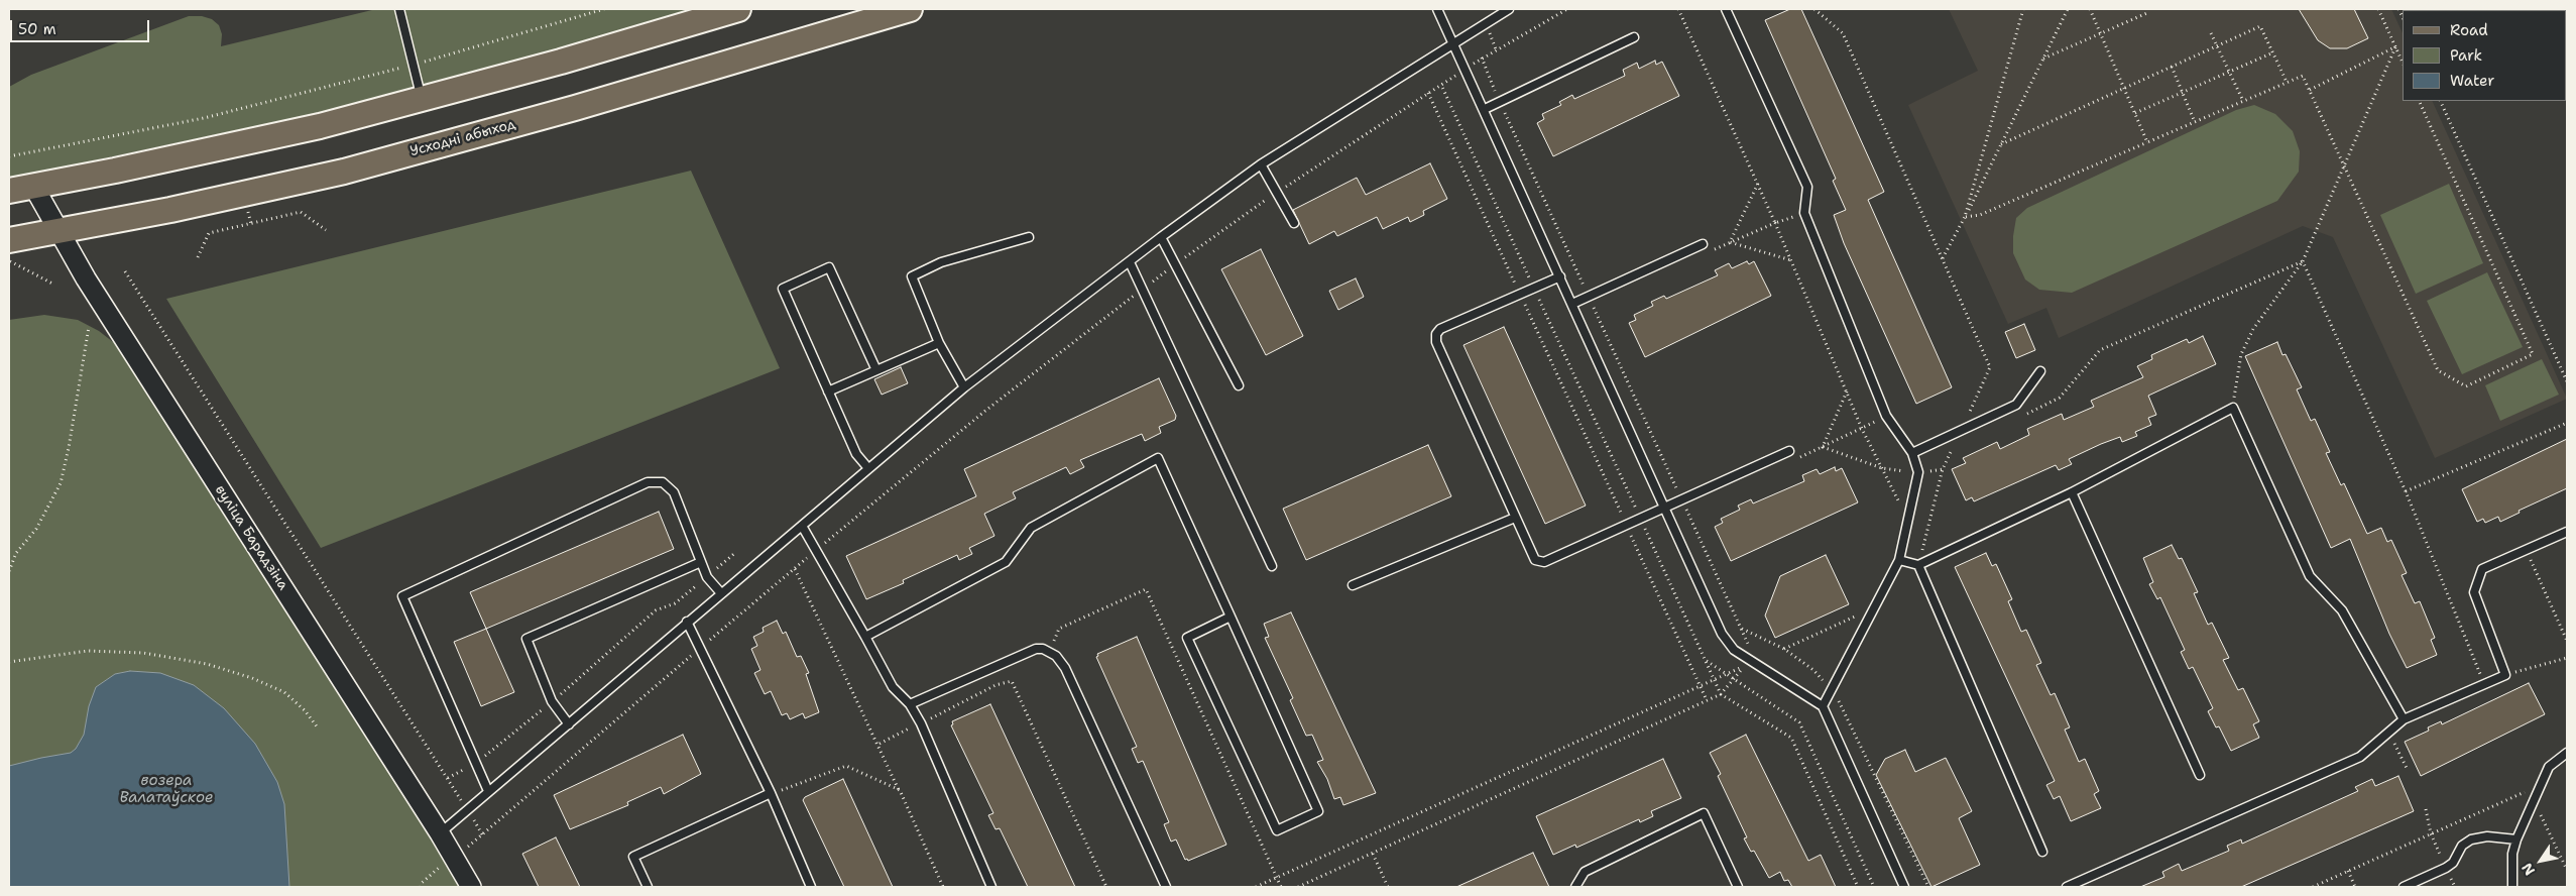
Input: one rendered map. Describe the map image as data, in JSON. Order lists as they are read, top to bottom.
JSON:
{
  "streets": {
    "main road": ["Усходні абыход"],
    "street": ["вуліца Барадзіна"]
  },
  "crossings": [
    ["Усходні абыход", "вуліца Барадзіна"]
  ],
  "water": ["возера Валатаўское"],
  "legend": ["Road", "Park", "Water"],
  "scale_bar": "50 m",
  "north": "bottom left"
}
